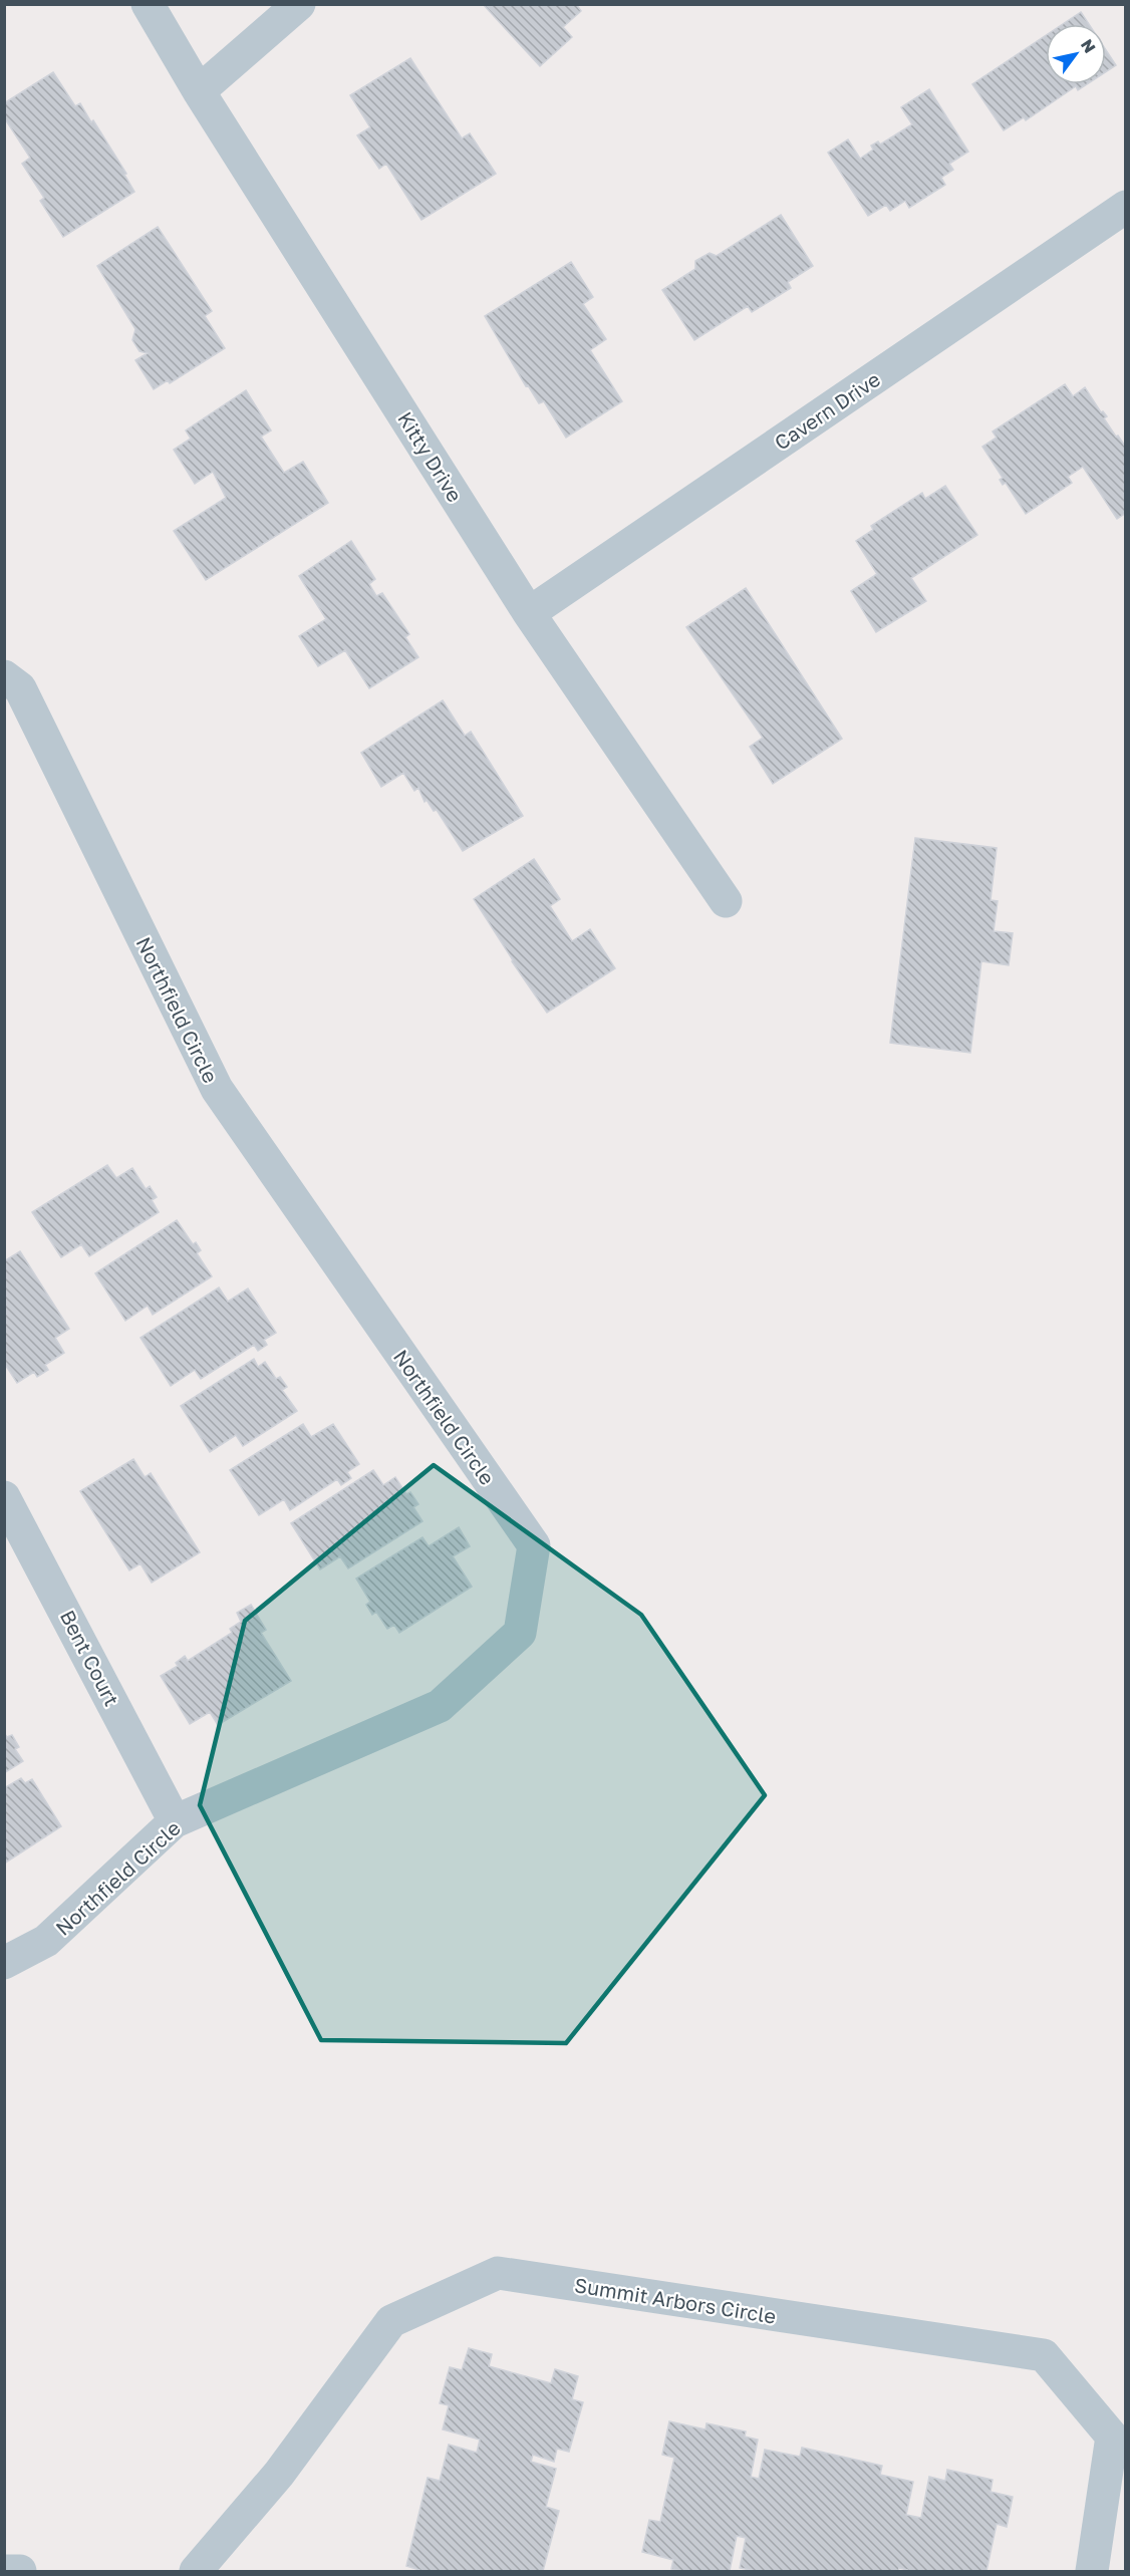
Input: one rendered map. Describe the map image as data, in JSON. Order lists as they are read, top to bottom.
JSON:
{
  "streets": {
    "street": [
      "Cavern Drive",
      "Kitty Drive",
      "Northfield Circle",
      "Bent Court",
      "Summit Arbors Circle"
    ]
  },
  "crossings": [
    ["Cavern Drive", "Kitty Drive"],
    ["Northfield Circle", "Bent Court"]
  ],
  "north": "top right"
}
